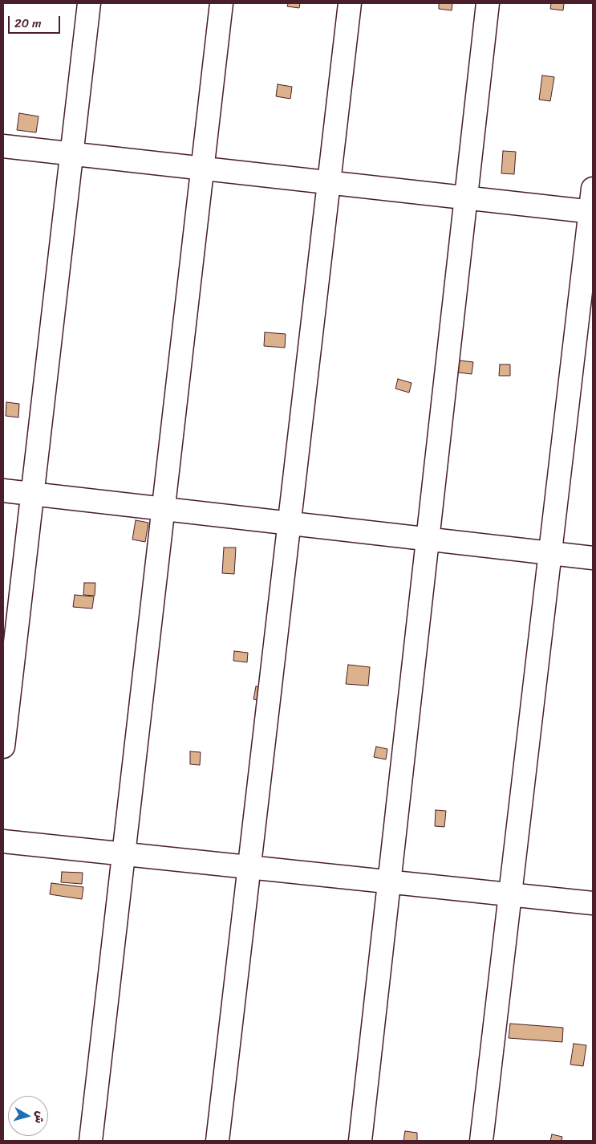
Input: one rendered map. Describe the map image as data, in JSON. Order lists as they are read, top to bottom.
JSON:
{
  "scale_bar": "20 m",
  "north": "right"
}
